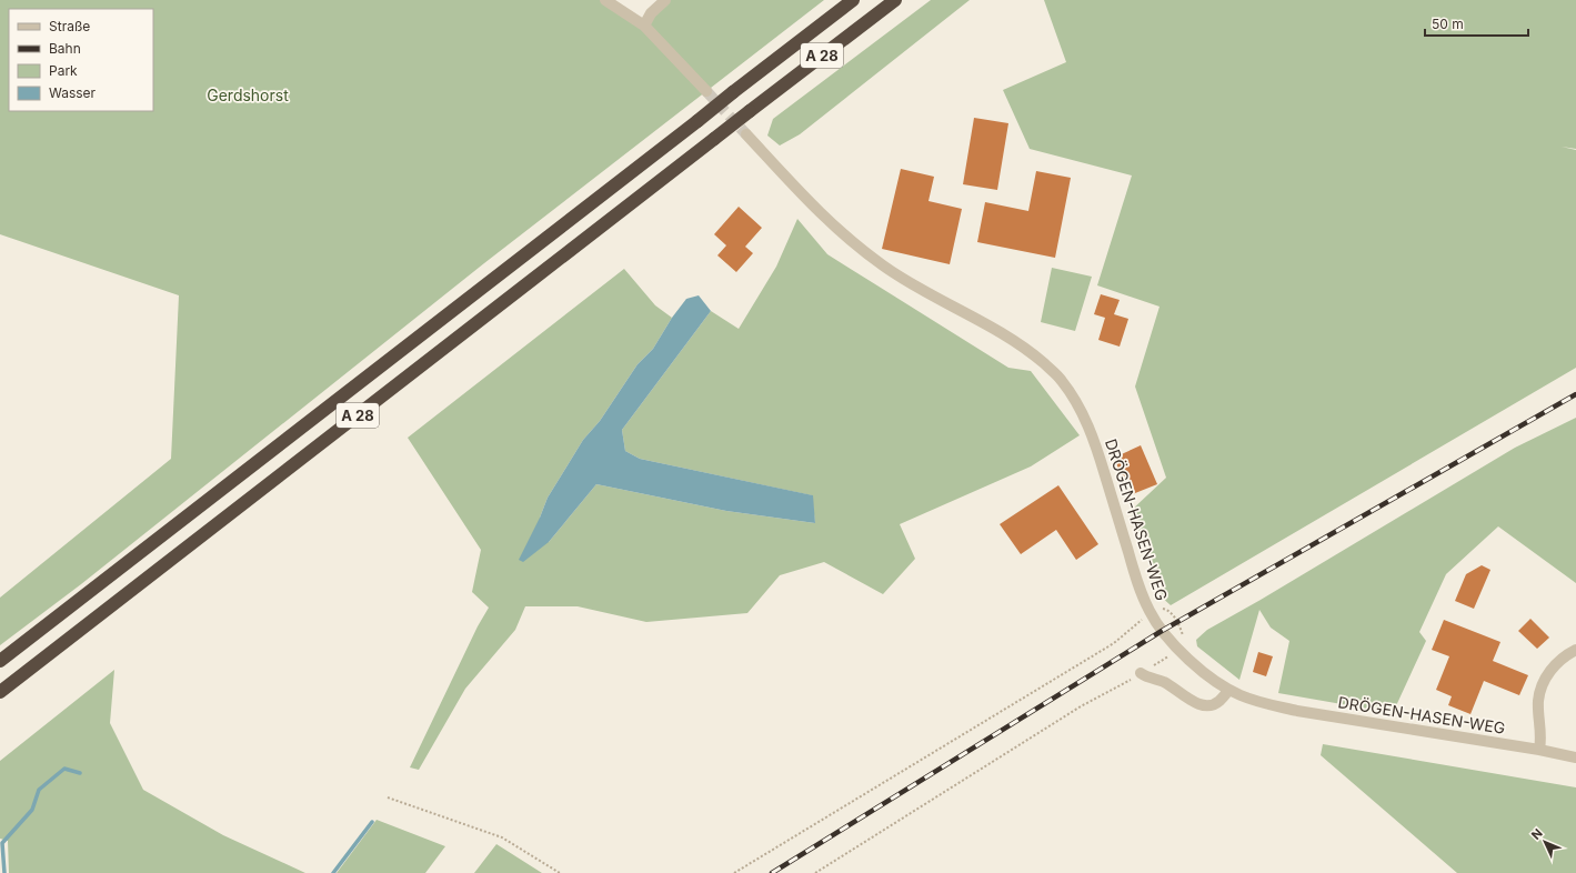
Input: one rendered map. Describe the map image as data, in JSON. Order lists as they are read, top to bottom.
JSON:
{
  "streets": {
    "highway": ["A 28"],
    "street": ["DRÖGEN-HASEN-WEG"]
  },
  "parks": ["Gerdshorst"],
  "legend": [
    "Straße",
    "Bahn",
    "Park",
    "Wasser"
  ],
  "scale_bar": "50 m",
  "north": "top left"
}
